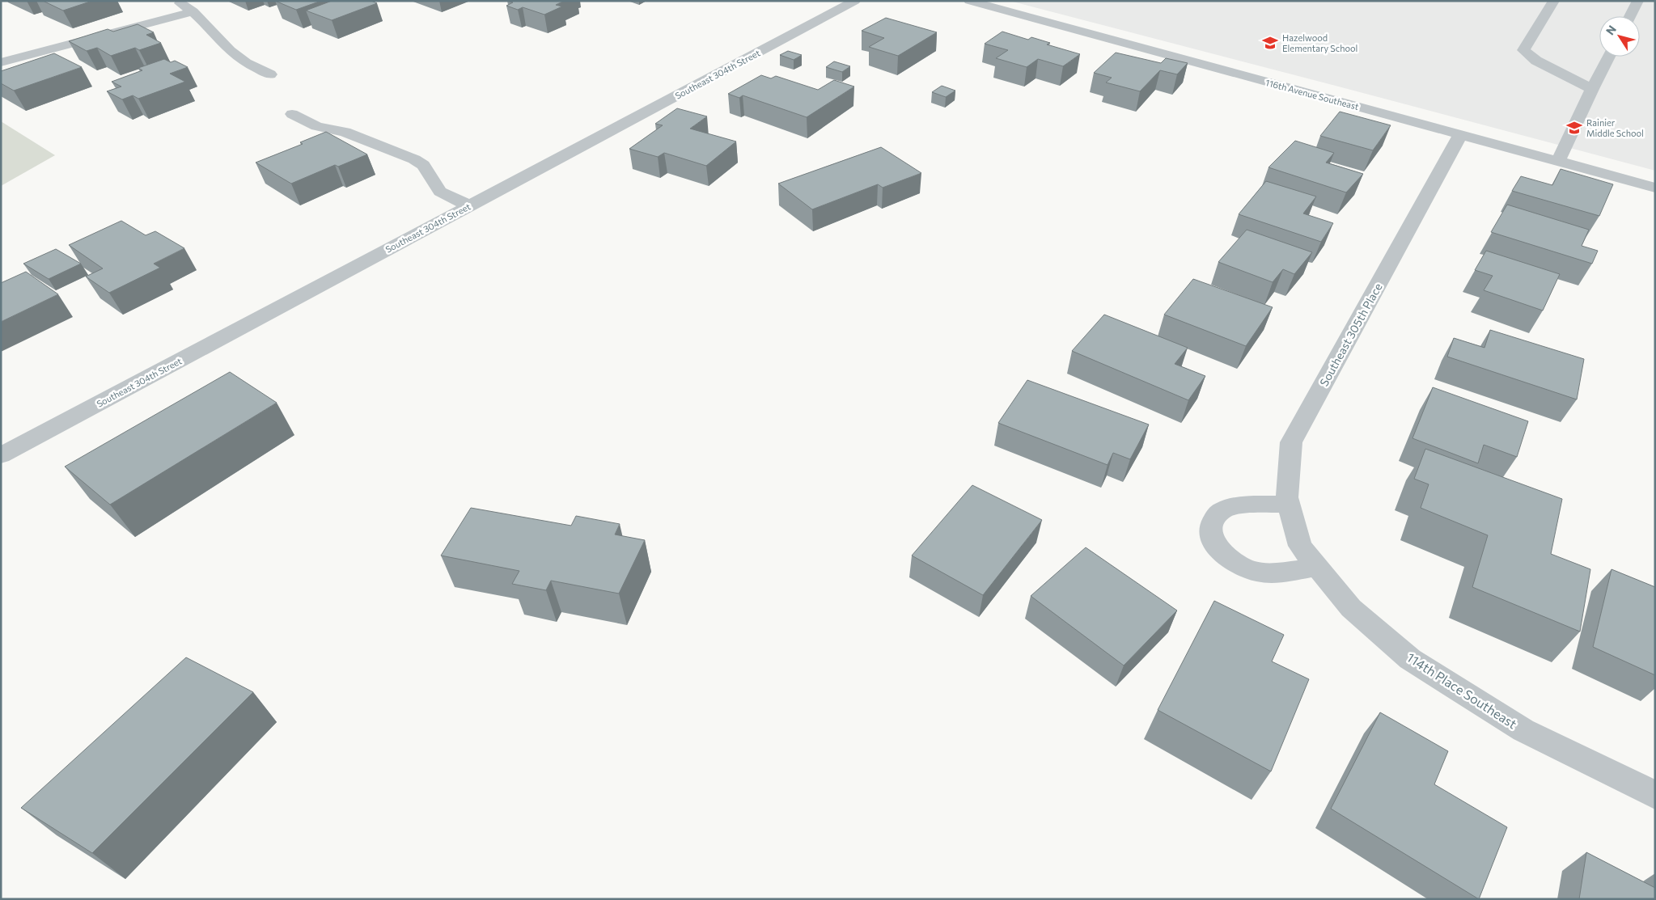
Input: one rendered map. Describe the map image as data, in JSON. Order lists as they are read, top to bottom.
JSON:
{
  "streets": {
    "street": [
      "Southeast 304th Street",
      "116th Avenue Southeast",
      "Southeast 305th Place",
      "114th Place Southeast"
    ]
  },
  "crossings": [
    ["116th Avenue Southeast", "Southeast 305th Place"],
    ["Southeast 305th Place", "114th Place Southeast"]
  ],
  "places": {
    "school or university": ["Hazelwood Elementary School", "Rainier Middle School"]
  },
  "north": "top left"
}
